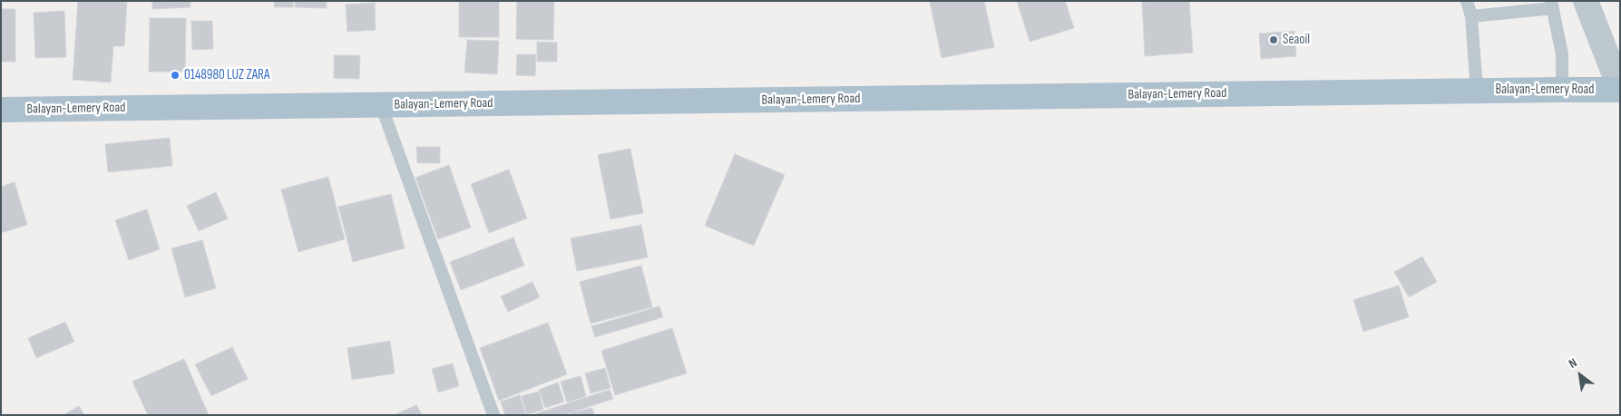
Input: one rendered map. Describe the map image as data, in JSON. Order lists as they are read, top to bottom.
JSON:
{
  "streets": {
    "main road": ["Balayan-Lemery Road"]
  },
  "places": ["Seaoil", "0148980 LUZ ZARA"],
  "north": "top left"
}
